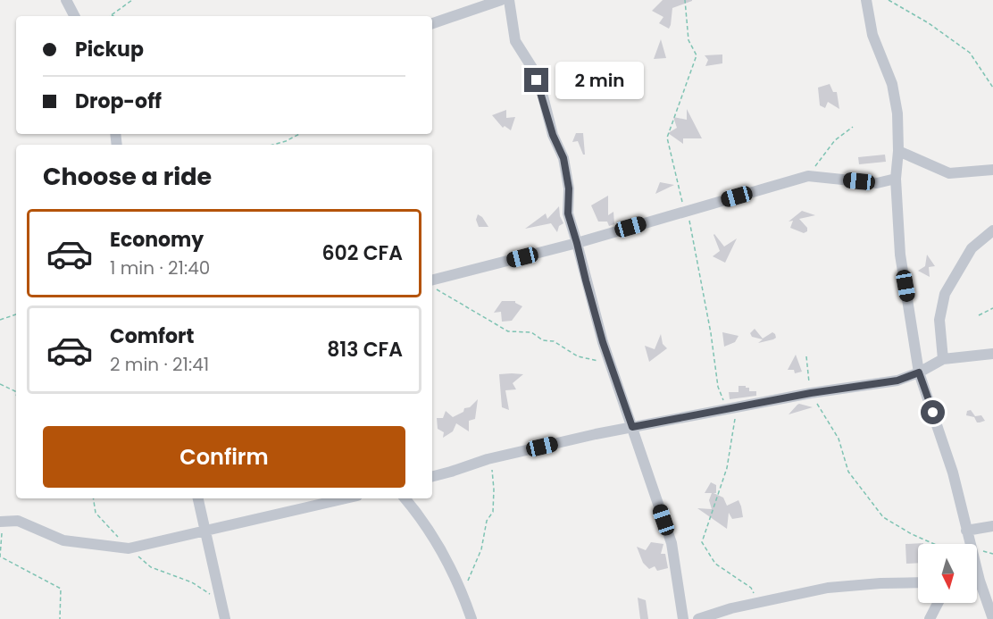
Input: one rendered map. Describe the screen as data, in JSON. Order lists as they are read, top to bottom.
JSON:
{
  "north": "bottom",
  "page": {
    "banner": ["Pickup", "Drop-off"],
    "bubble": "2 min",
    "heading": "Choose a ride",
    "list": [
      {
        "name": "Economy",
        "note": "1 min · 21:40",
        "value": "602 CFA"
      },
      {
        "name": "Comfort",
        "note": "2 min · 21:41",
        "value": "813 CFA"
      }
    ],
    "buttons": "Confirm"
  }
}
